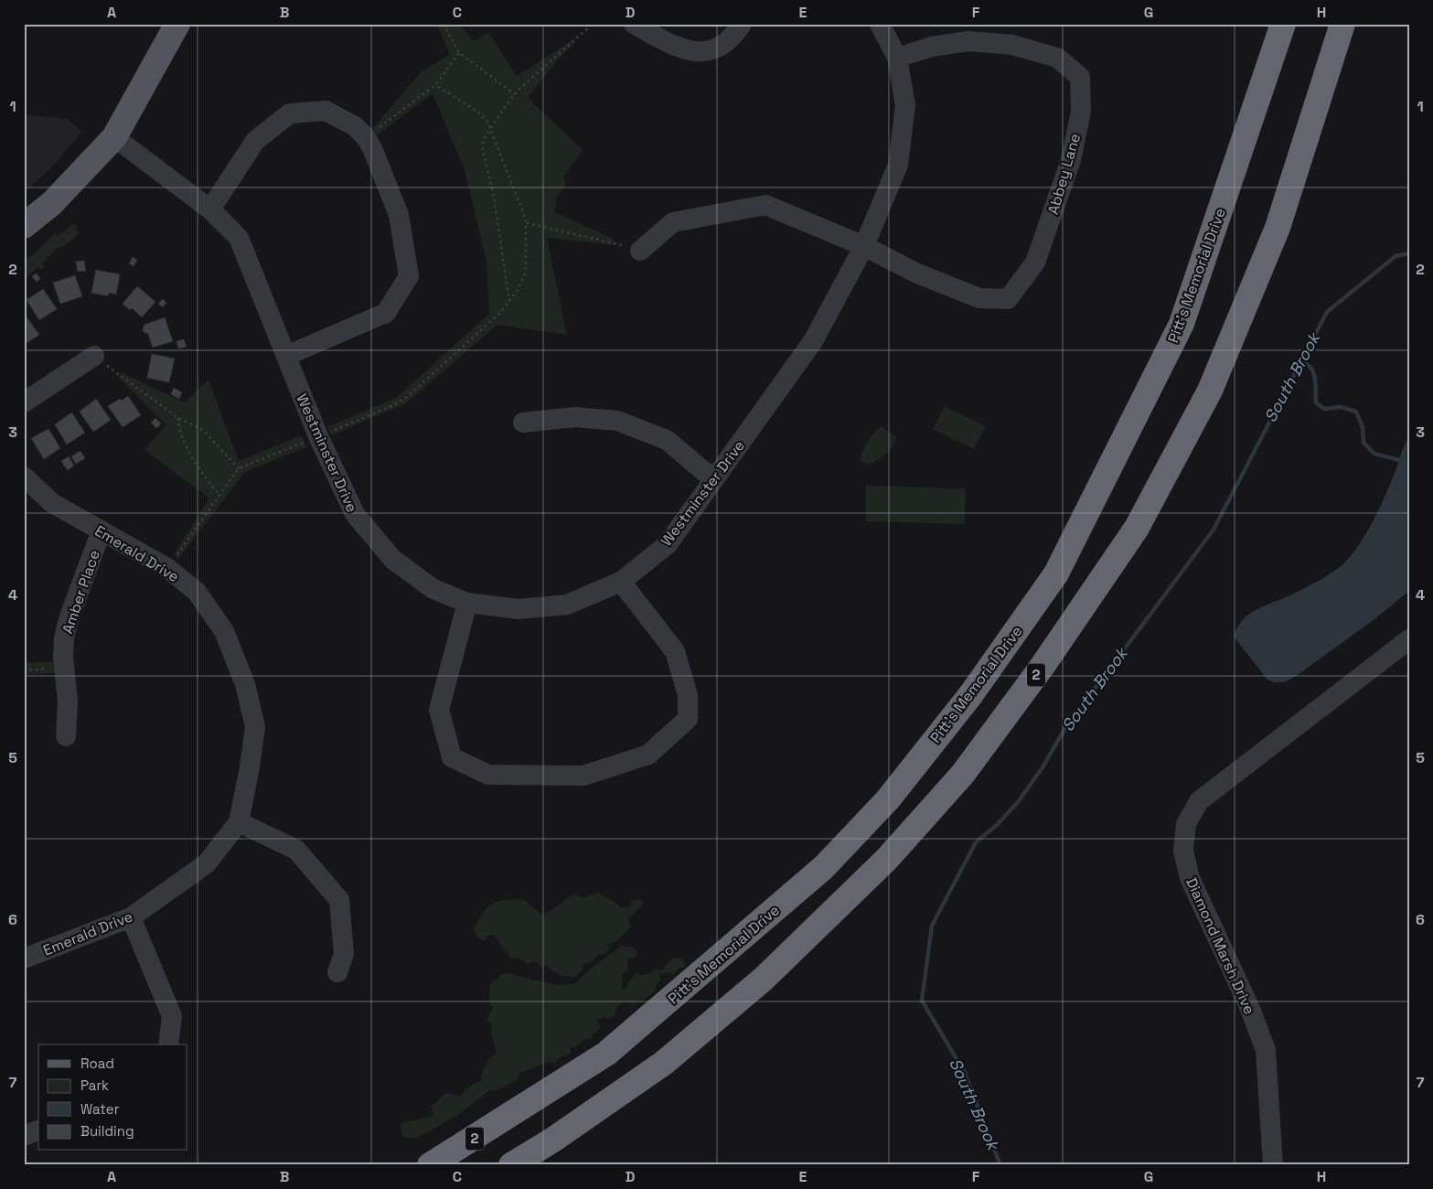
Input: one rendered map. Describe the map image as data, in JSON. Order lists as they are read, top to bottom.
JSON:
{
  "streets": {
    "highway": ["Pitt's Memorial Drive", "2"],
    "street": [
      "Abbey Lane",
      "Westminster Drive",
      "Emerald Drive",
      "Amber Place",
      "Diamond Marsh Drive"
    ]
  },
  "crossings": [
    ["Abbey Lane", "Westminster Drive"],
    ["Emerald Drive", "Amber Place"]
  ],
  "water": ["South Brook"],
  "legend": [
    "Road",
    "Park",
    "Water",
    "Building"
  ],
  "grid": {
    "columns": [
      "A",
      "B",
      "C",
      "D",
      "E",
      "F",
      "G",
      "H"
    ],
    "rows": [
      "1",
      "2",
      "3",
      "4",
      "5",
      "6",
      "7"
    ]
  }
}
